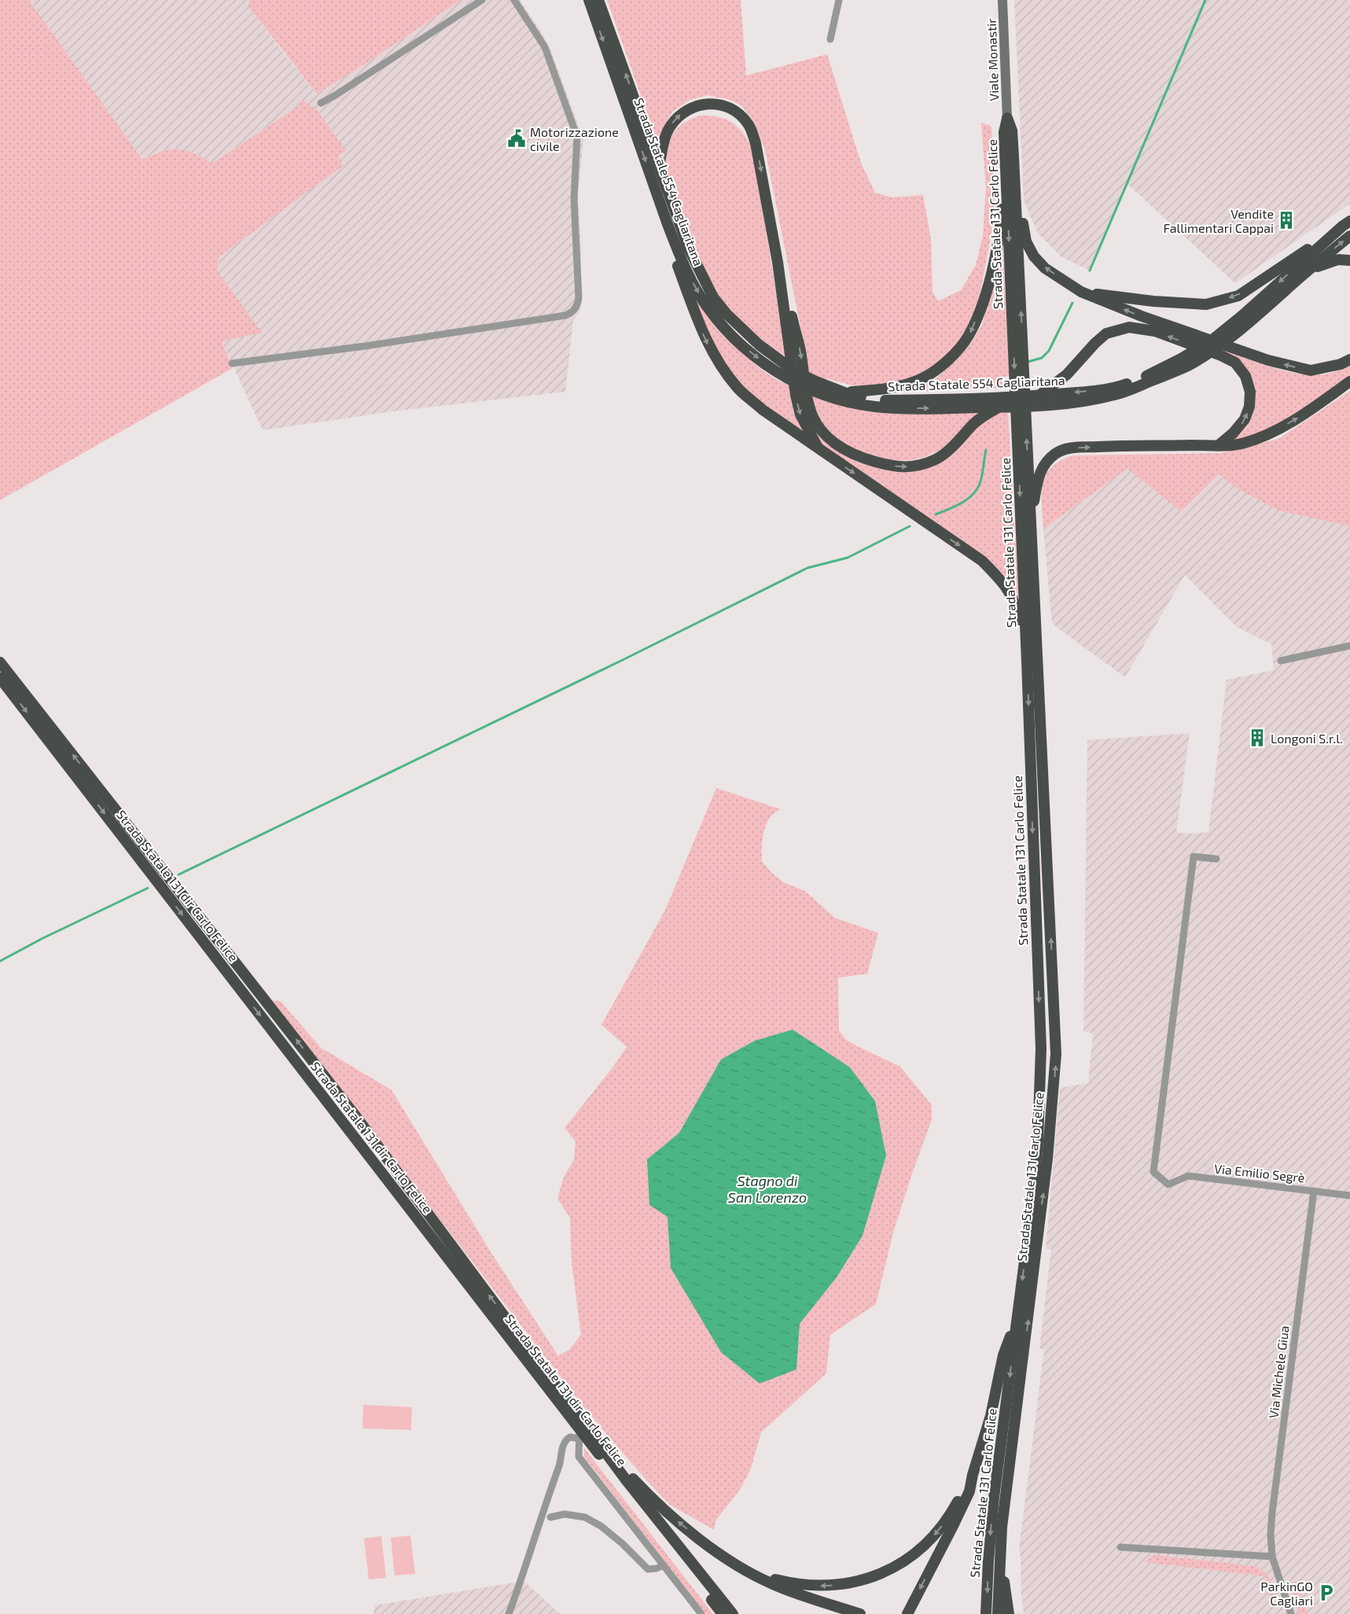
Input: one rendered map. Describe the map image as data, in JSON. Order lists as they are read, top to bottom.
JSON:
{
  "streets": {
    "highway": ["Strada Statale 554 Cagliaritana", "Strada Statale 131 Carlo Felice", "Strada Statale 131 dir Carlo Felice"],
    "main road": ["Viale Monastir"],
    "street": ["Via Emilio Segrè", "Via Michele Giua"]
  },
  "crossings": [
    ["Viale Monastir", "Strada Statale 131 Carlo Felice"],
    ["Via Emilio Segrè", "Via Michele Giua"]
  ],
  "water": ["Stagno di San Lorenzo"],
  "places": {
    "public building": ["Motorizzazione civile"],
    "building": ["Vendite Fallimentari Cappai", "Longoni S.r.l."],
    "parking": ["ParkinGO Cagliari"]
  }
}
